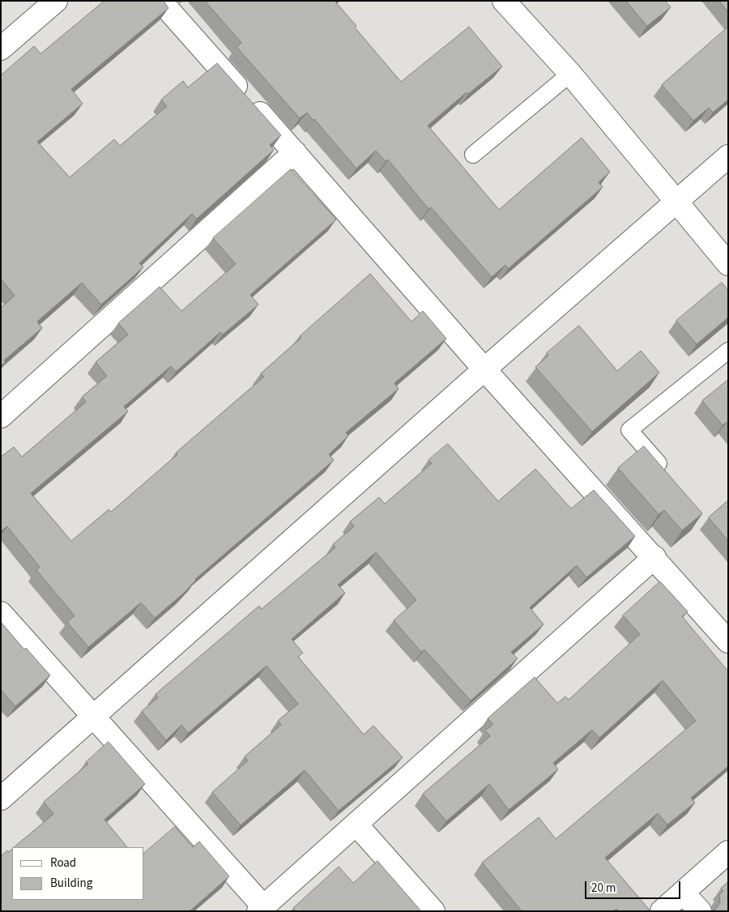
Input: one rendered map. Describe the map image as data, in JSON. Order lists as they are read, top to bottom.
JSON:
{
  "legend": ["Road", "Building"],
  "scale_bar": "20 m"
}
